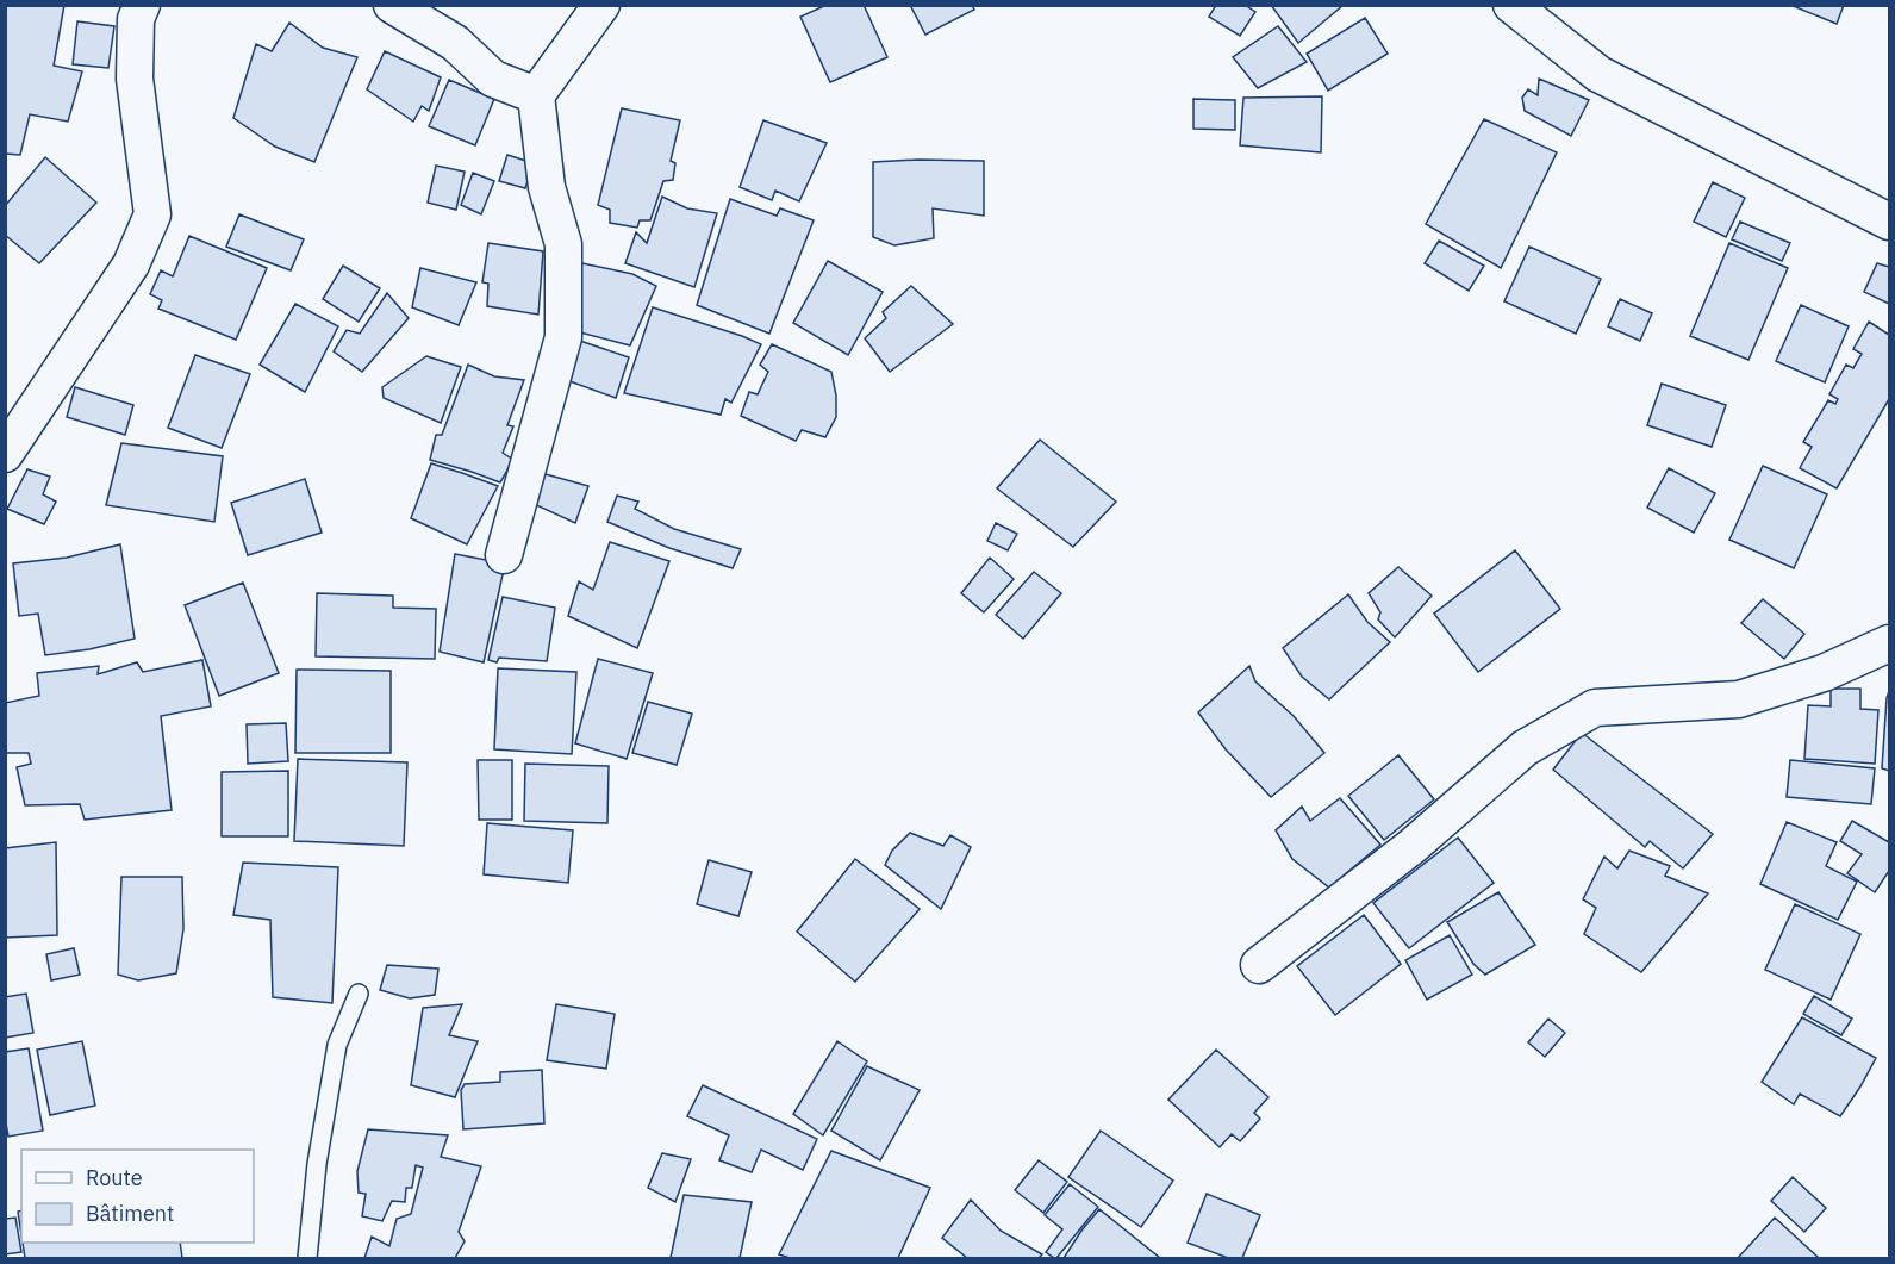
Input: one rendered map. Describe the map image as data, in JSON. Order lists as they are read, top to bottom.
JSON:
{
  "legend": ["Route", "Bâtiment"]
}
